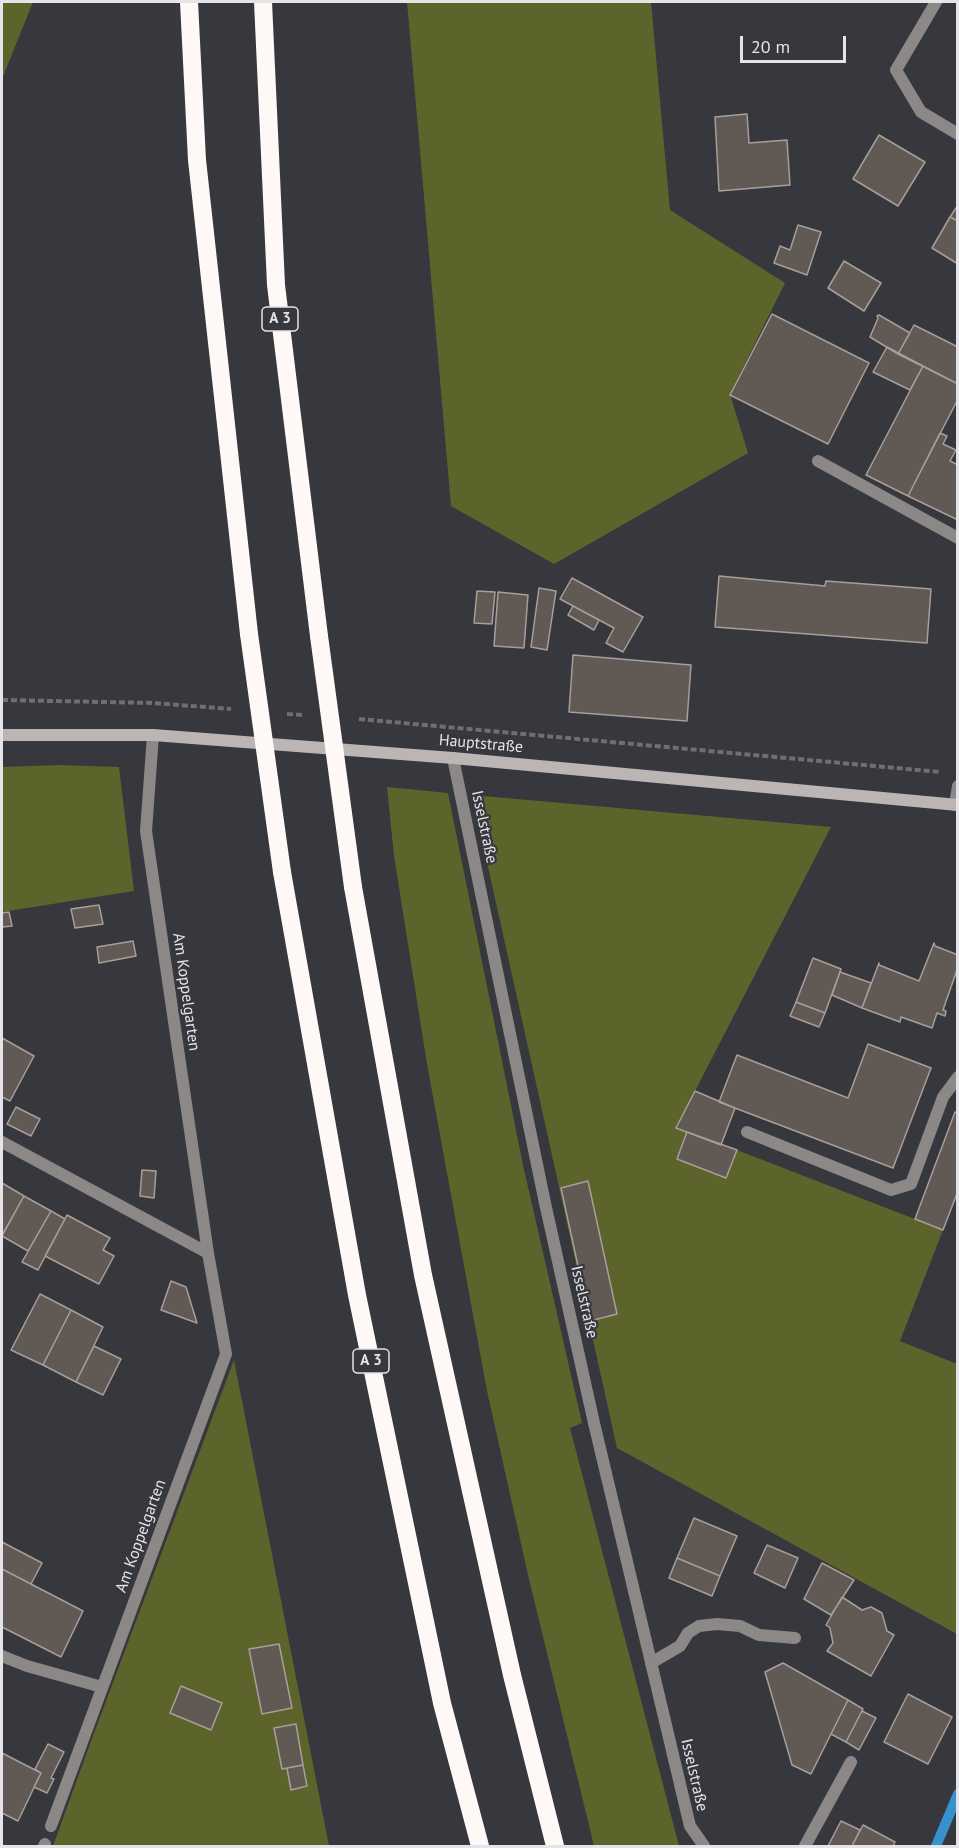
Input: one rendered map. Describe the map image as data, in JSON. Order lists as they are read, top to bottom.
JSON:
{
  "streets": {
    "highway": ["A 3"],
    "main road": ["Hauptstraße"],
    "street": ["Isselstraße", "Am Koppelgarten"]
  },
  "crossings": [
    ["Hauptstraße", "Isselstraße"],
    ["Hauptstraße", "Am Koppelgarten"]
  ],
  "scale_bar": "20 m"
}
